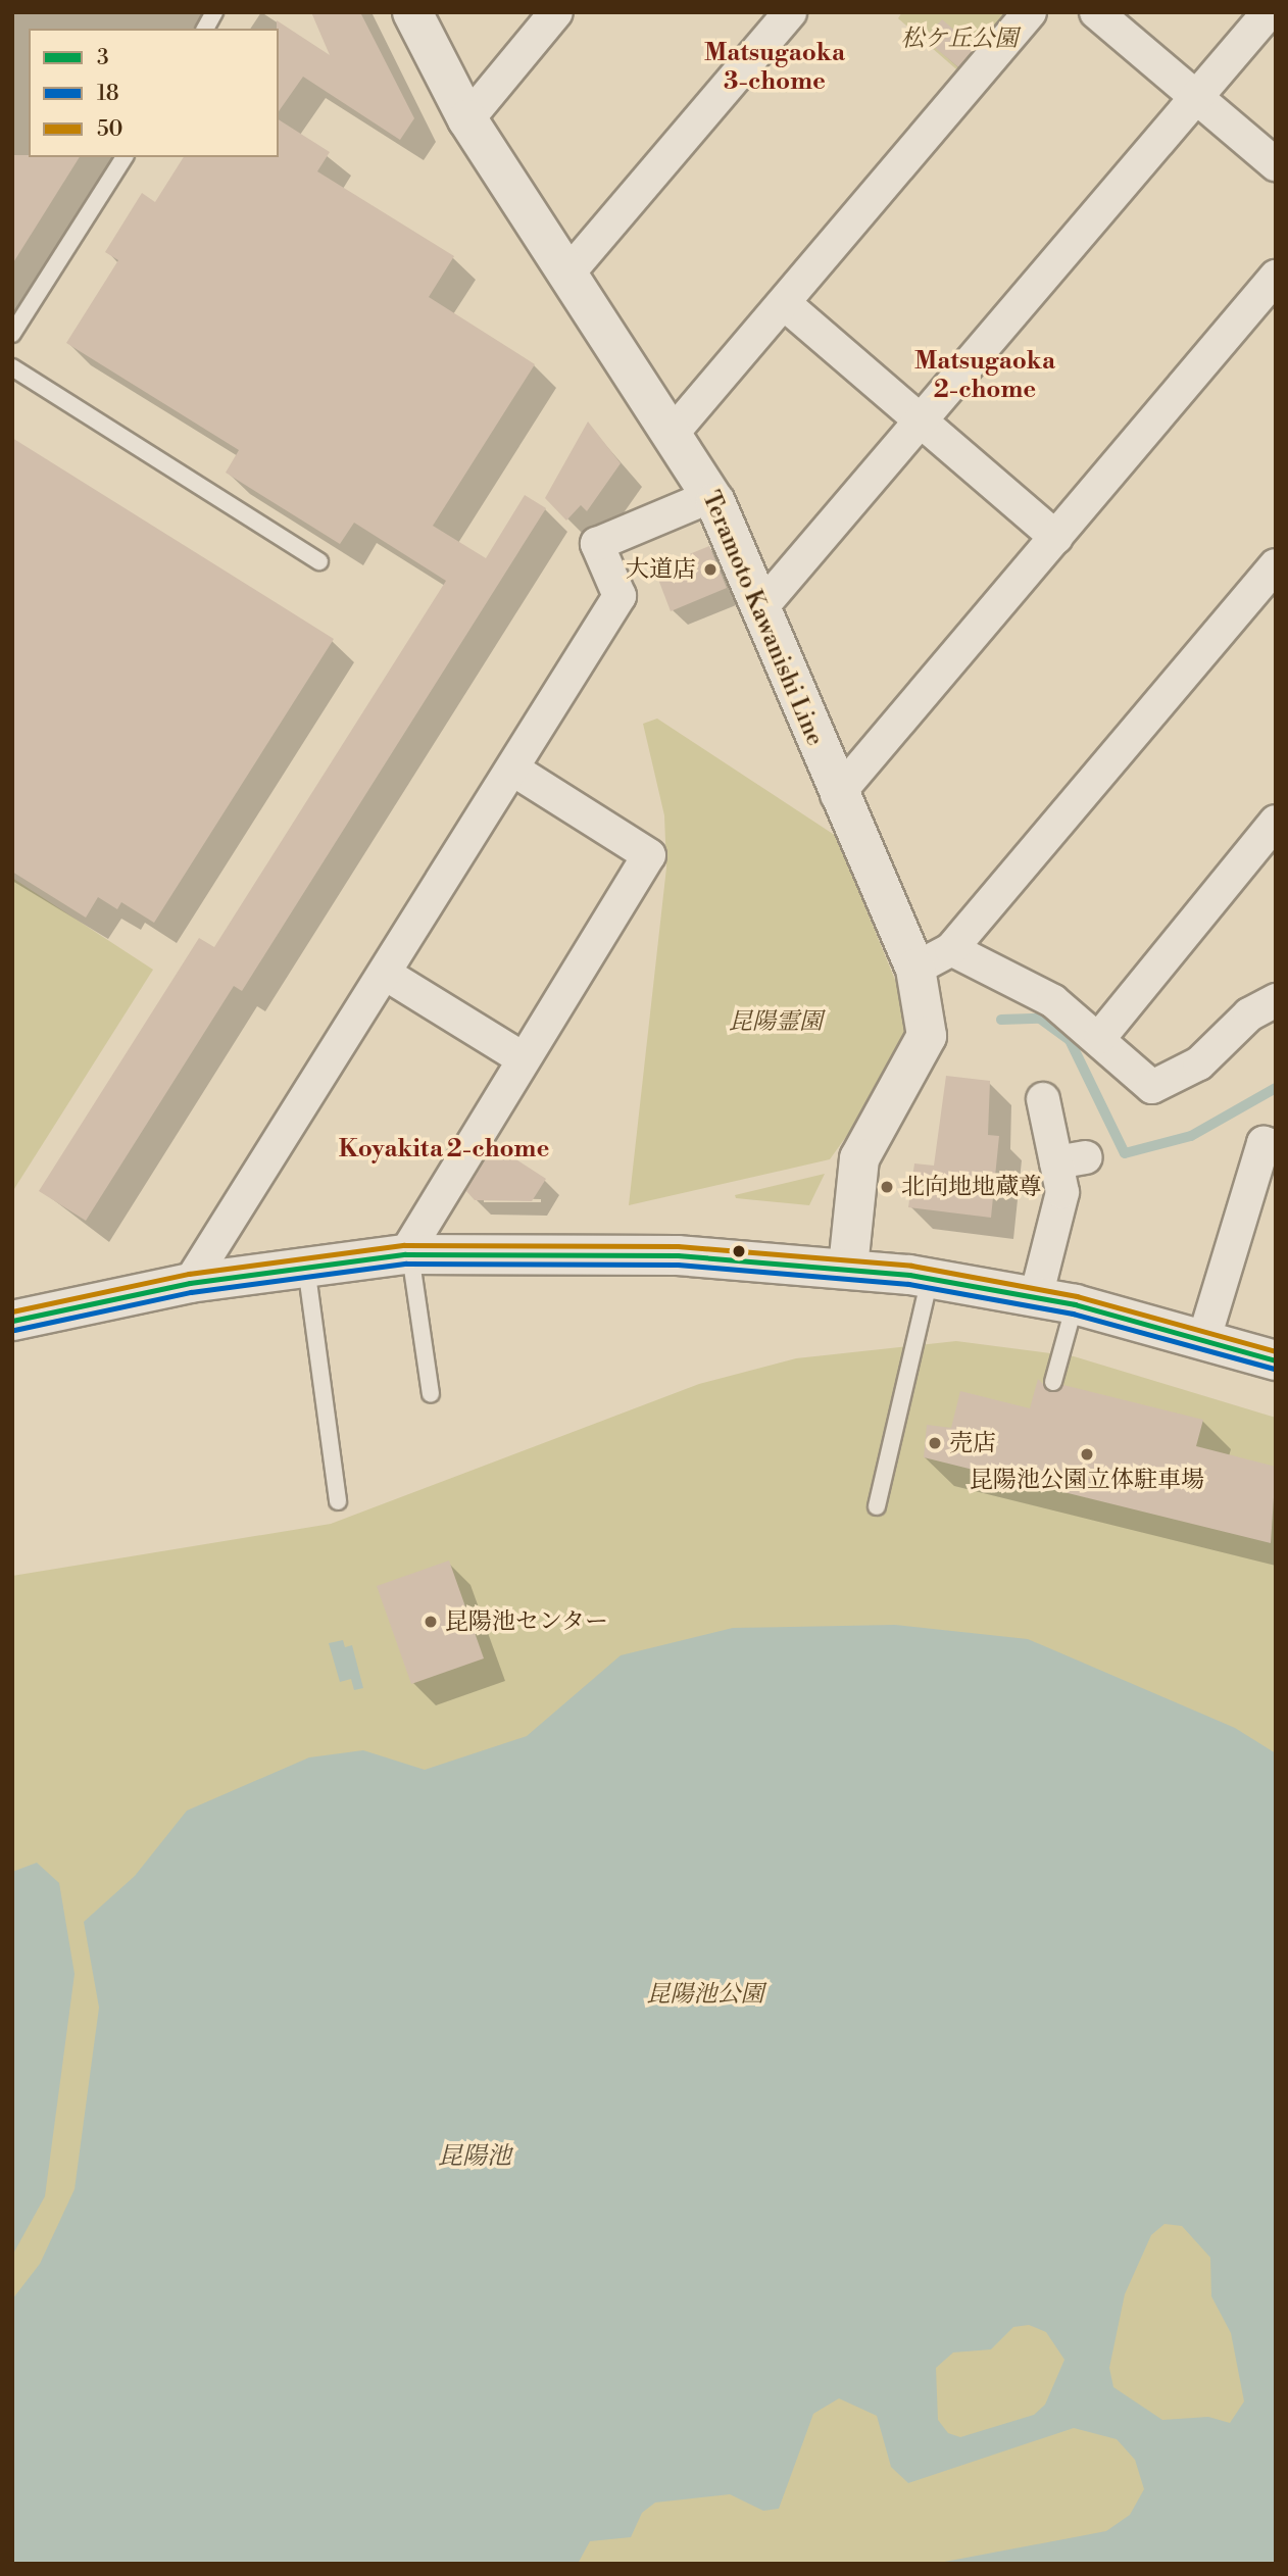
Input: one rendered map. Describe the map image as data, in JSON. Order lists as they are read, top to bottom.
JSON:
{
  "streets": {
    "main road": ["Teramoto Kawanishi Line"]
  },
  "districts": ["Matsugaoka 3-chome", "Matsugaoka 2-chome", "Koyakita 2-chome"],
  "water": ["昆陽池"],
  "parks": ["松ケ丘公園", "昆陽霊園", "昆陽池公園"],
  "places": [
    "大道店",
    "北向地地蔵尊",
    "売店",
    "昆陽池公園立体駐車場",
    "昆陽池センター"
  ],
  "lines": ["transit line 50", "transit line 3", "transit line 18"],
  "legend": ["3", "18", "50"]
}
